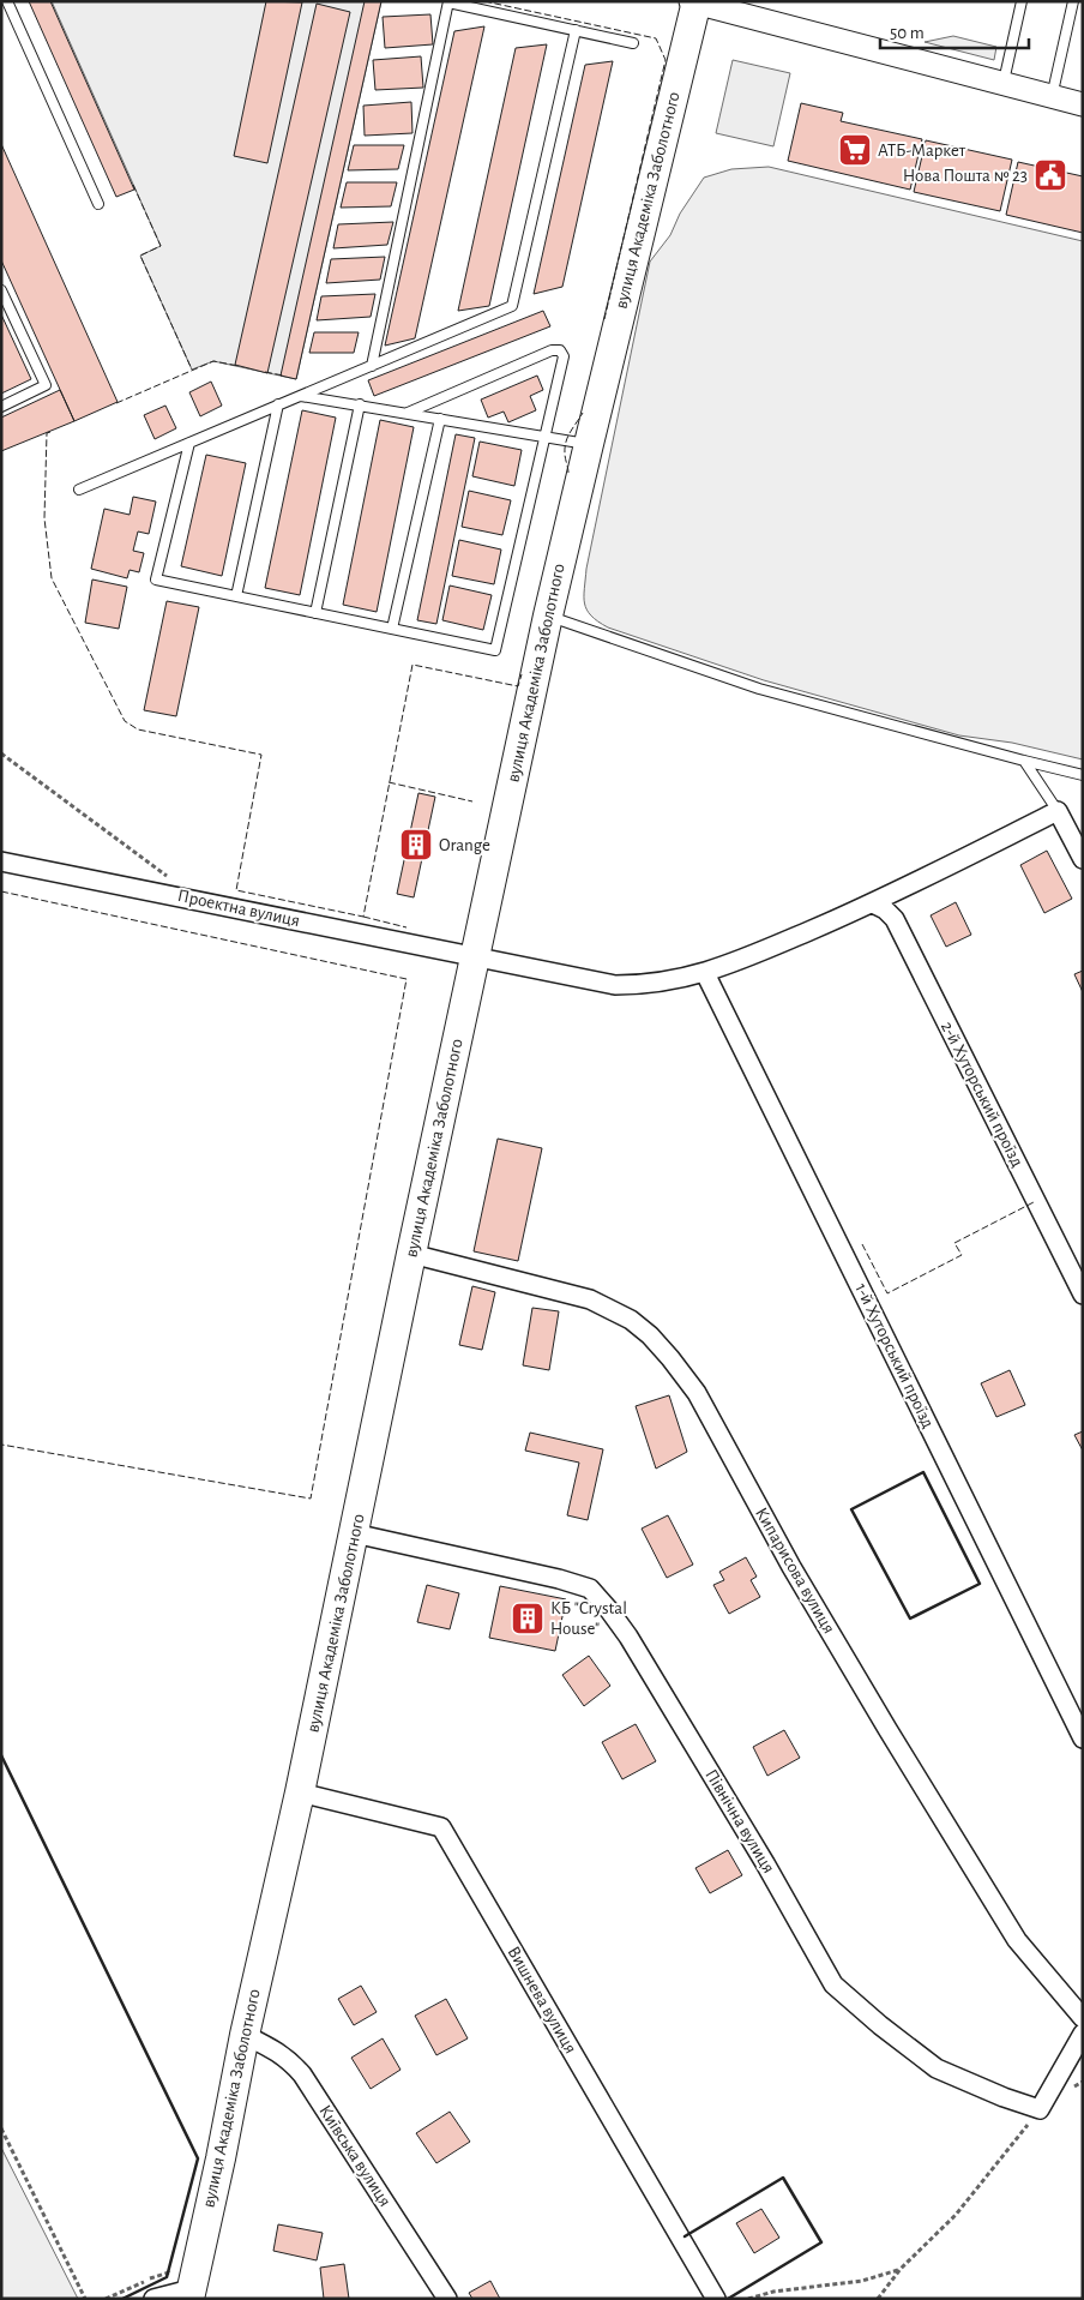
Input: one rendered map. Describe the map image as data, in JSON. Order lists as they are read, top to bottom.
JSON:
{
  "streets": {
    "main road": ["вулиця Академіка Заболотного"],
    "street": [
      "Проектна вулиця",
      "2-й Хуторський проїзд",
      "1-й Хуторський проїзд",
      "Кипарисова вулиця",
      "Північна вулиця",
      "Вишнева вулиця",
      "Київська вулиця"
    ]
  },
  "crossings": [
    ["вулиця Академіка Заболотного", "Проектна вулиця"],
    ["вулиця Академіка Заболотного", "Кипарисова вулиця"],
    ["вулиця Академіка Заболотного", "Північна вулиця"],
    ["вулиця Академіка Заболотного", "Вишнева вулиця"],
    ["вулиця Академіка Заболотного", "Київська вулиця"],
    ["Проектна вулиця", "2-й Хуторський проїзд"],
    ["Проектна вулиця", "1-й Хуторський проїзд"]
  ],
  "places": {
    "supermarket": ["АТБ-Маркет"],
    "public building": ["Нова Пошта № 23"],
    "building": ["Orange", "КБ \"Crystal House\""]
  },
  "scale_bar": "50 m"
}
